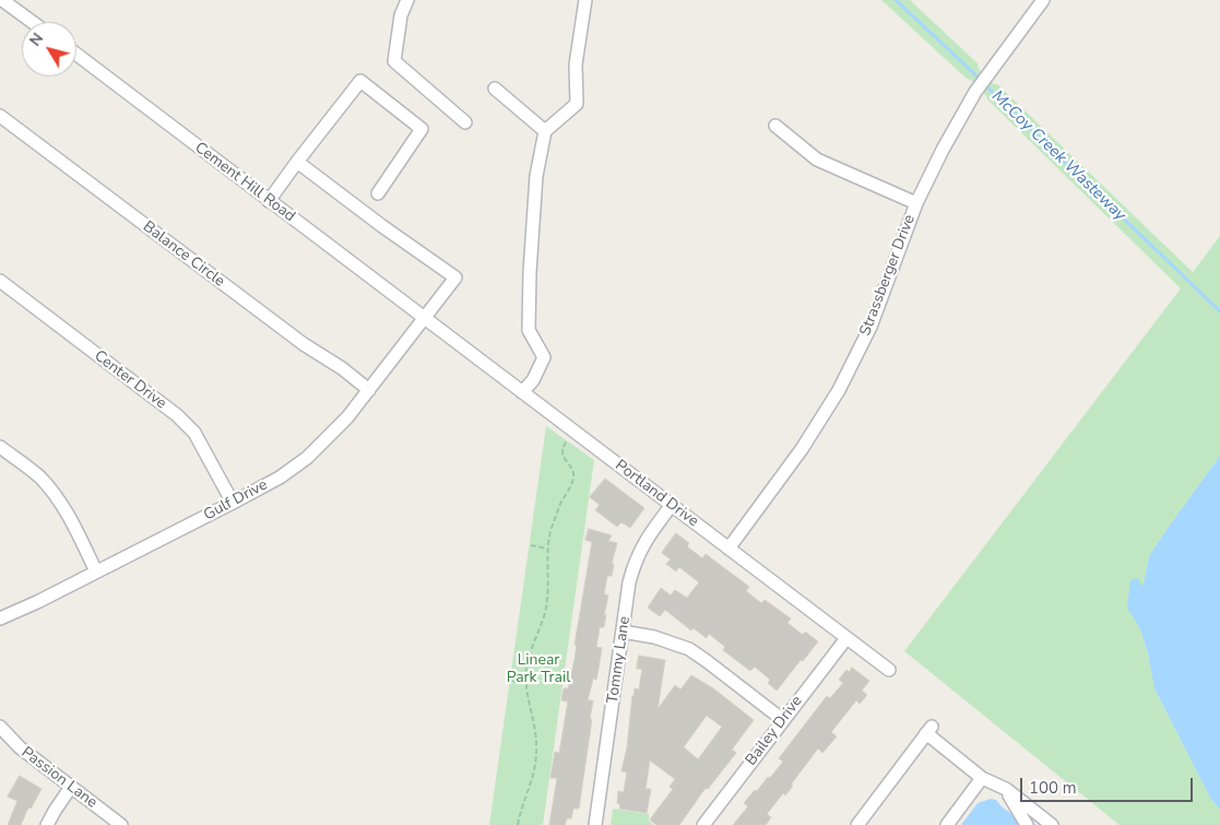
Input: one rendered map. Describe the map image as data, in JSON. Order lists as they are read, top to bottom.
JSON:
{
  "streets": {
    "street": [
      "Cement Hill Road",
      "Balance Circle",
      "Strassberger Drive",
      "Center Drive",
      "Portland Drive",
      "Gulf Drive",
      "Tommy Lane",
      "Bailey Drive",
      "Passion Lane"
    ]
  },
  "crossings": [
    ["Cement Hill Road", "Portland Drive"],
    ["Cement Hill Road", "Gulf Drive"],
    ["Balance Circle", "Gulf Drive"],
    ["Strassberger Drive", "Portland Drive"],
    ["Center Drive", "Gulf Drive"],
    ["Portland Drive", "Gulf Drive"],
    ["Portland Drive", "Tommy Lane"],
    ["Portland Drive", "Bailey Drive"]
  ],
  "water": ["McCoy Creek Wasteway"],
  "parks": ["Linear Park Trail"],
  "scale_bar": "100 m",
  "north": "top left"
}
